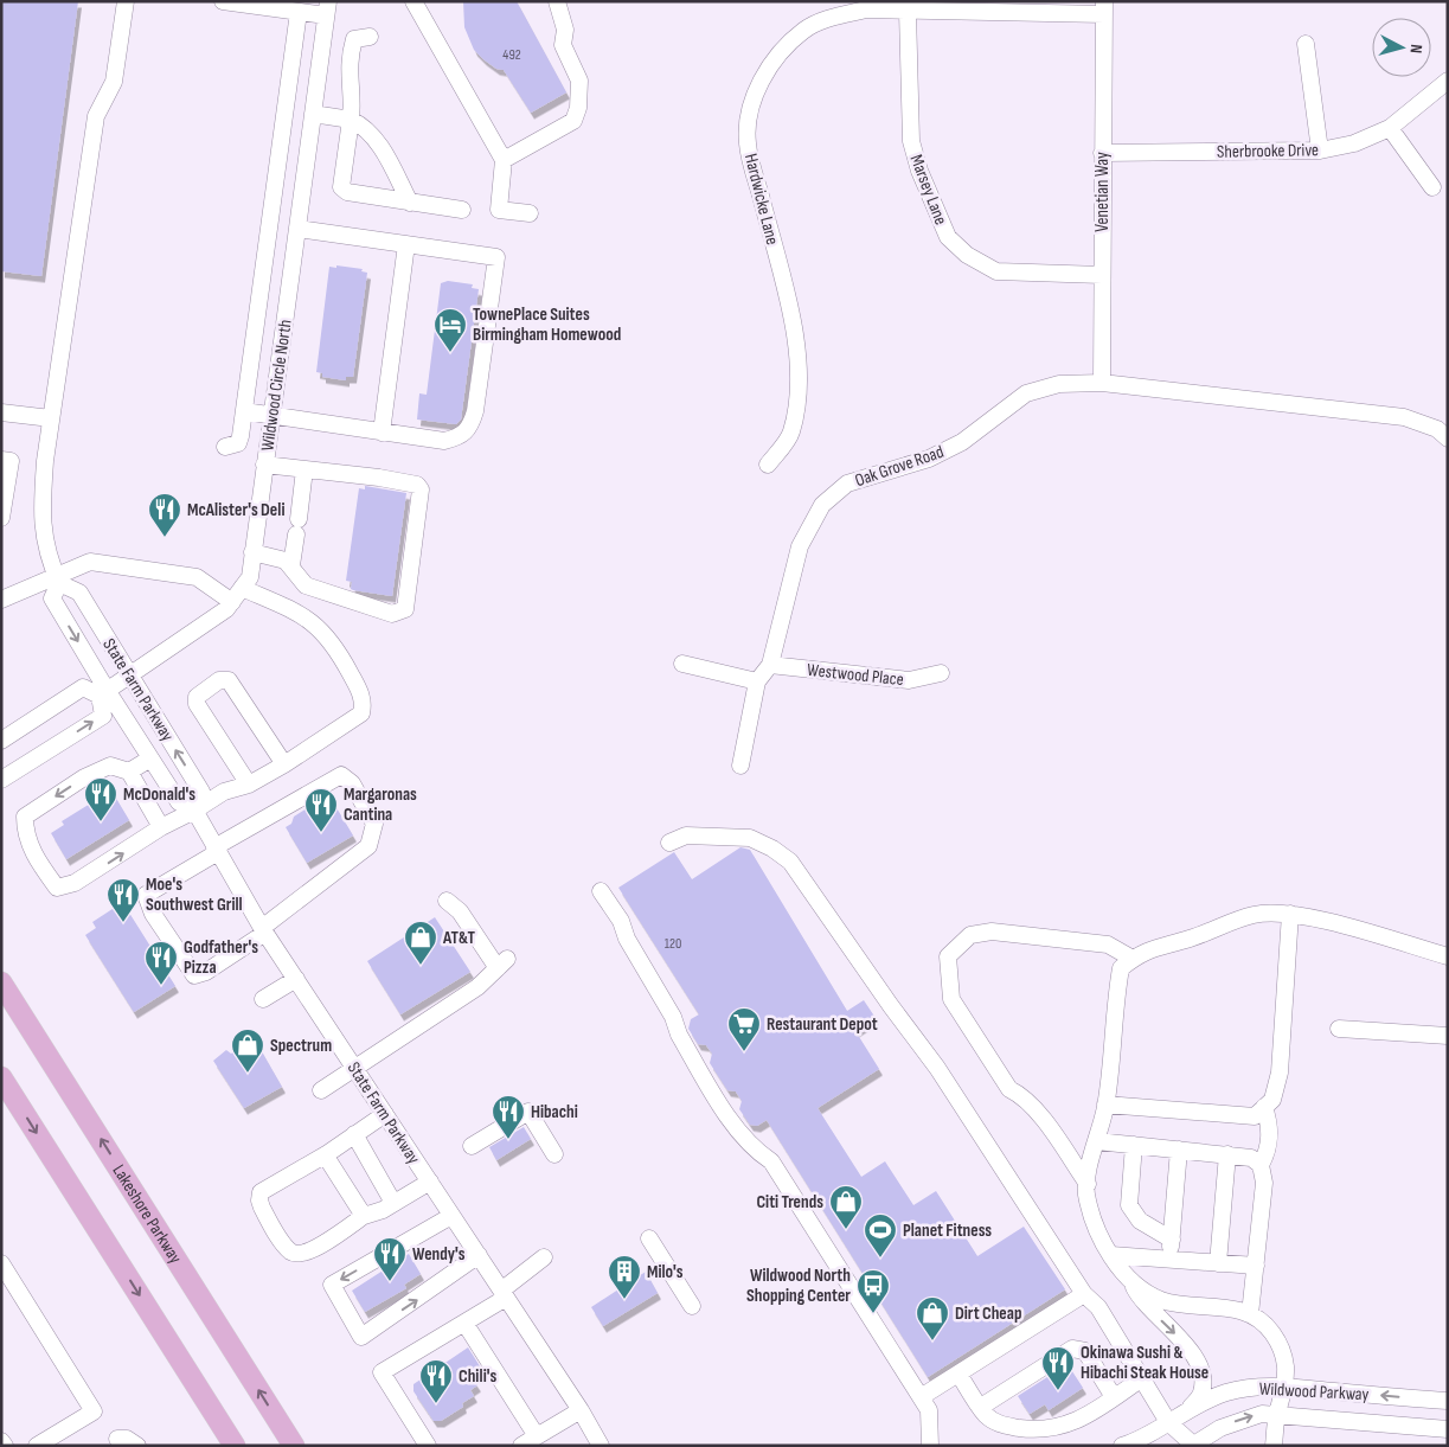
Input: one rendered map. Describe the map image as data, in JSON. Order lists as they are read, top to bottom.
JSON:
{
  "streets": {
    "main road": ["Lakeshore Parkway"],
    "street": [
      "Sherbrooke Drive",
      "Marsey Lane",
      "Venetian Way",
      "Hardwicke Lane",
      "Wildwood Circle North",
      "Oak Grove Road",
      "Westwood Place",
      "State Farm Parkway",
      "Wildwood Parkway"
    ]
  },
  "crossings": [
    ["Sherbrooke Drive", "Venetian Way"],
    ["Marsey Lane", "Venetian Way"],
    ["Marsey Lane", "Hardwicke Lane"],
    ["Venetian Way", "Hardwicke Lane"],
    ["Venetian Way", "Oak Grove Road"],
    ["Wildwood Circle North", "State Farm Parkway"],
    ["Oak Grove Road", "Westwood Place"]
  ],
  "places": {
    "hotel": ["TownePlace Suites Birmingham Homewood"],
    "restaurant": [
      "McAlister's Deli",
      "McDonald's",
      "Margaronas Cantina",
      "Moe's Southwest Grill",
      "Godfather's Pizza",
      "Hibachi",
      "Wendy's",
      "Okinawa Sushi & Hibachi Steak House",
      "Chili's"
    ],
    "shop": [
      "AT&T",
      "Spectrum",
      "Citi Trends",
      "Dirt Cheap"
    ],
    "supermarket": ["Restaurant Depot"],
    "sports": ["Planet Fitness"],
    "building": ["Milo's"],
    "bus stop": ["Wildwood North Shopping Center"]
  },
  "house_numbers": ["492", "120"],
  "north": "right"
}
